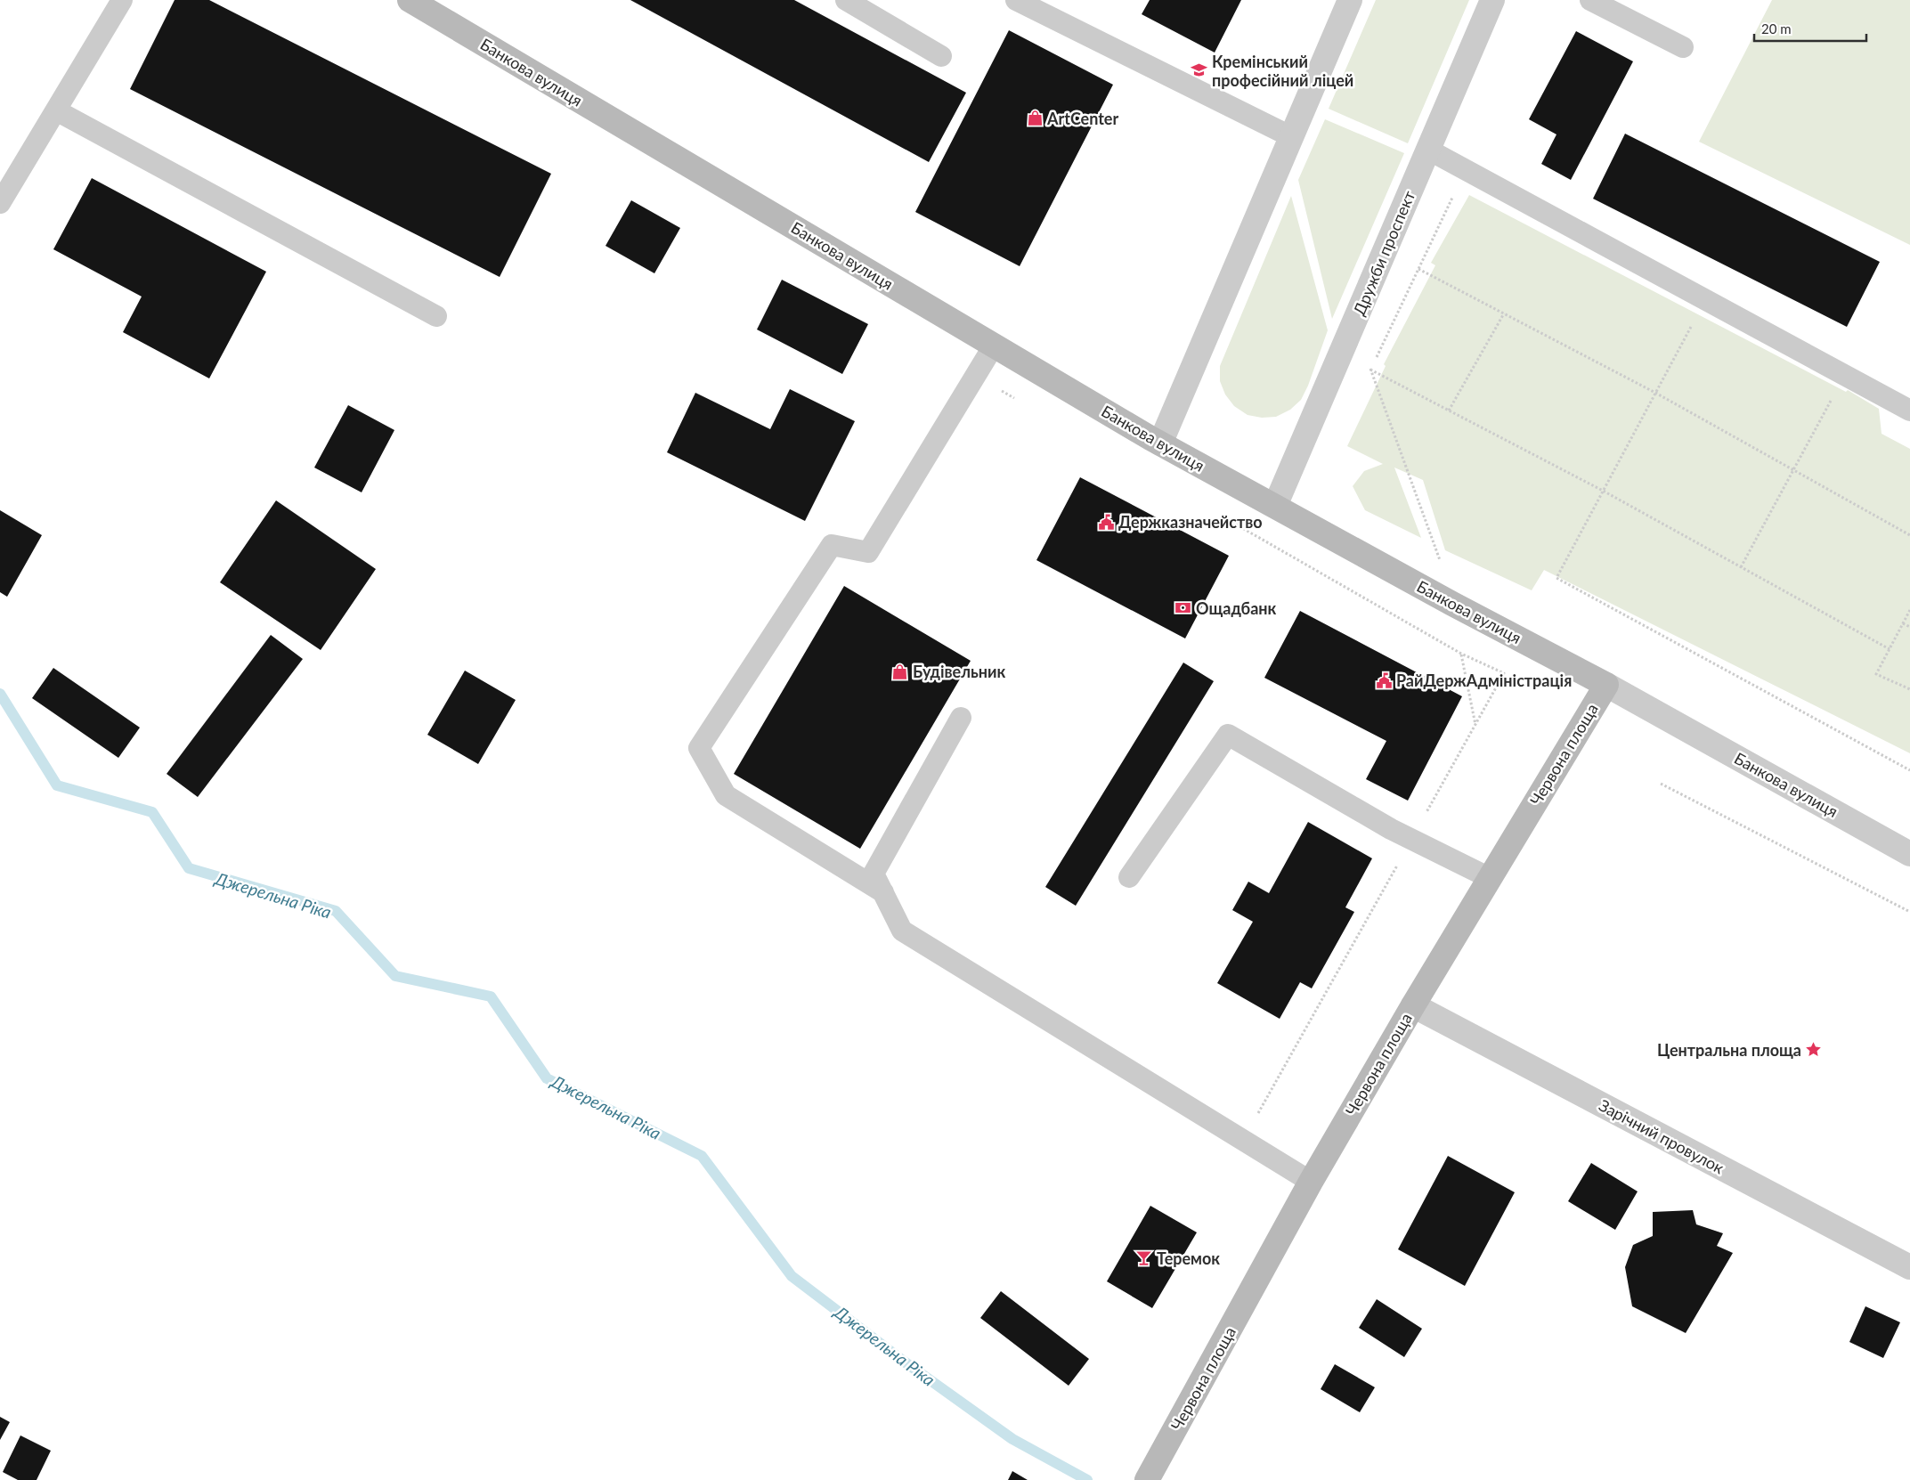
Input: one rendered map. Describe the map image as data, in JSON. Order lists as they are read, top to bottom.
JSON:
{
  "streets": {
    "street": [
      "Банкова вулиця",
      "Дружби проспект",
      "Червона площа",
      "Зарічний провулок"
    ]
  },
  "crossings": [
    ["Банкова вулиця", "Дружби проспект"],
    ["Банкова вулиця", "Червона площа"],
    ["Червона площа", "Зарічний провулок"]
  ],
  "water": ["Джерельна Ріка"],
  "places": {
    "school or university": ["Кремінський професійний ліцей"],
    "shop": ["ArtCenter", "Будівельник"],
    "public building": ["Держказначейство", "РайДержАдміністрація"],
    "bank": ["Ощадбанк"],
    "place": ["Центральна площа"],
    "bar": ["Теремок"]
  },
  "scale_bar": "20 m"
}
